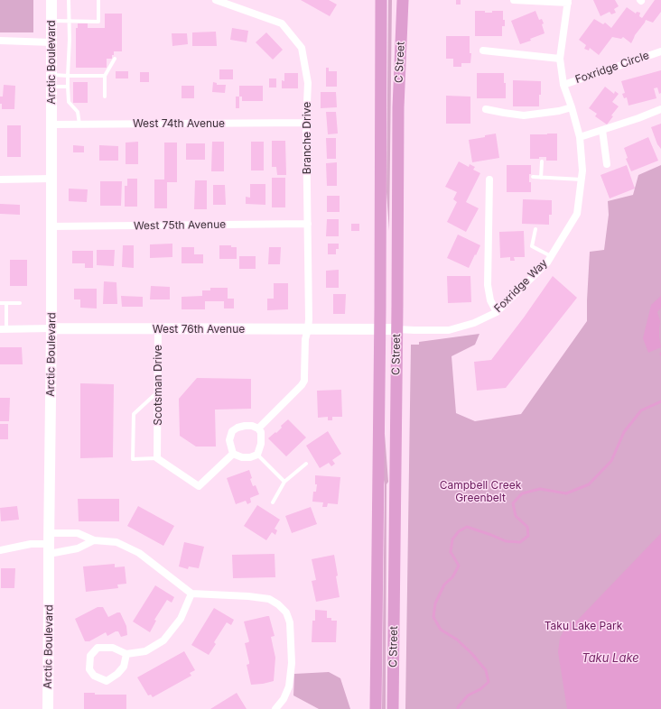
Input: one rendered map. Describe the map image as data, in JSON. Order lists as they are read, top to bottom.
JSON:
{
  "streets": {
    "main road": ["Arctic Boulevard", "C Street", "West 76th Avenue"],
    "street": [
      "Foxridge Circle",
      "West 74th Avenue",
      "Branche Drive",
      "West 75th Avenue",
      "Foxridge Way",
      "Scotsman Drive"
    ]
  },
  "crossings": [
    ["Arctic Boulevard", "West 74th Avenue"],
    ["Arctic Boulevard", "West 75th Avenue"],
    ["Arctic Boulevard", "West 76th Avenue"],
    ["C Street", "Foxridge Way"],
    ["C Street", "West 76th Avenue"],
    ["Foxridge Circle", "Foxridge Way"],
    ["West 74th Avenue", "Branche Drive"],
    ["Branche Drive", "West 75th Avenue"],
    ["Branche Drive", "West 76th Avenue"],
    ["Foxridge Way", "West 76th Avenue"],
    ["West 76th Avenue", "Scotsman Drive"]
  ],
  "water": ["Taku Lake"],
  "parks": ["Campbell Creek Greenbelt", "Taku Lake Park"]
}
